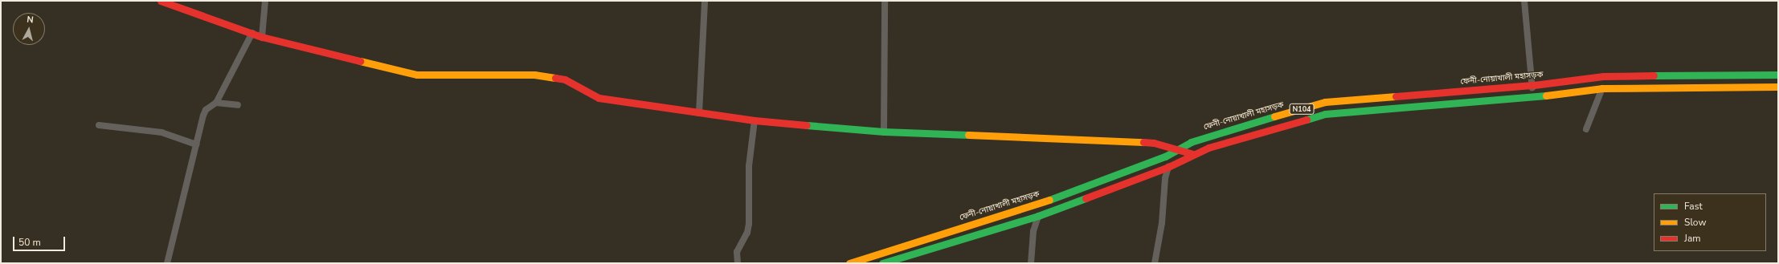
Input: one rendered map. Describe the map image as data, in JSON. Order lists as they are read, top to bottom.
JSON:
{
  "streets": {
    "main road": ["ফেনী-নোয়াখালী মহাসড়ক", "N104"]
  },
  "legend": ["Fast", "Slow", "Jam"],
  "scale_bar": "50 m",
  "north": "top"
}
